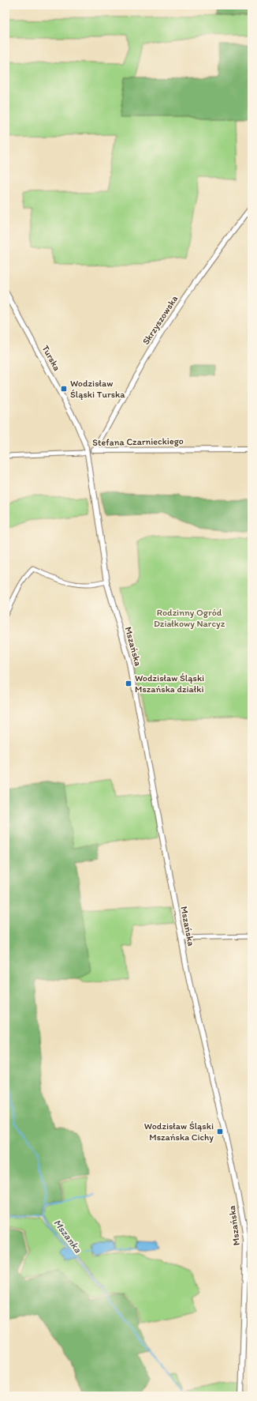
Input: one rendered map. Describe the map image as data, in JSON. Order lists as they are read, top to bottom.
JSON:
{
  "streets": {
    "street": [
      "Skrzyszowska",
      "Turska",
      "Stefana Czarnieckiego",
      "Mszańska"
    ]
  },
  "crossings": [
    ["Skrzyszowska", "Stefana Czarnieckiego"],
    ["Turska", "Stefana Czarnieckiego"],
    ["Turska", "Mszańska"]
  ],
  "water": ["Mszanka"],
  "parks": ["Rodzinny Ogród Działkowy Narcyz"],
  "places": {
    "transit": ["Wodzisław Śląski Turska", "Wodzisław Śląski Mszańska działki", "Wodzisław Śląski Mszańska Cichy"]
  }
}
